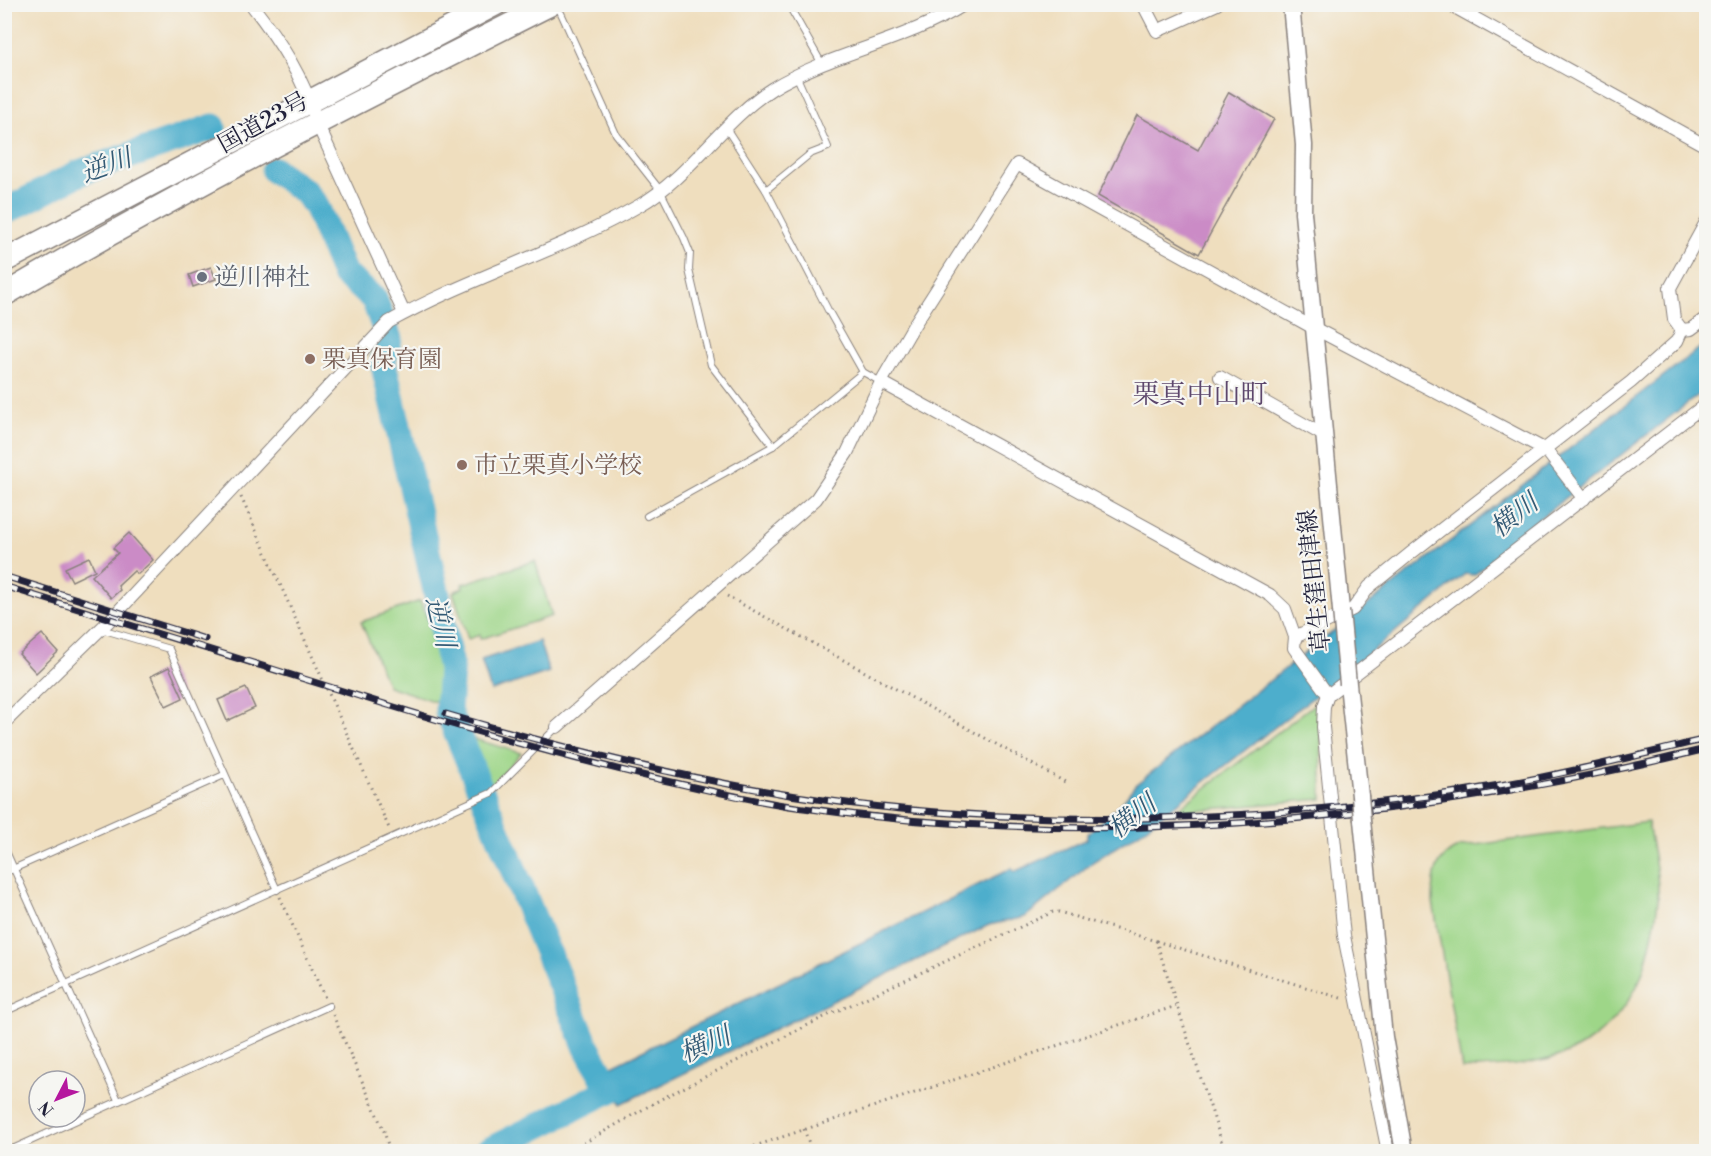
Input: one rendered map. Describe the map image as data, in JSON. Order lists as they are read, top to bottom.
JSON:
{
  "streets": {
    "highway": ["国道23号"],
    "main road": ["草生窪田津線"]
  },
  "districts": ["栗真中山町"],
  "water": ["逆川", "横川"],
  "places": ["逆川神社", "栗真保育園", "市立栗真小学校"],
  "north": "bottom left"
}
